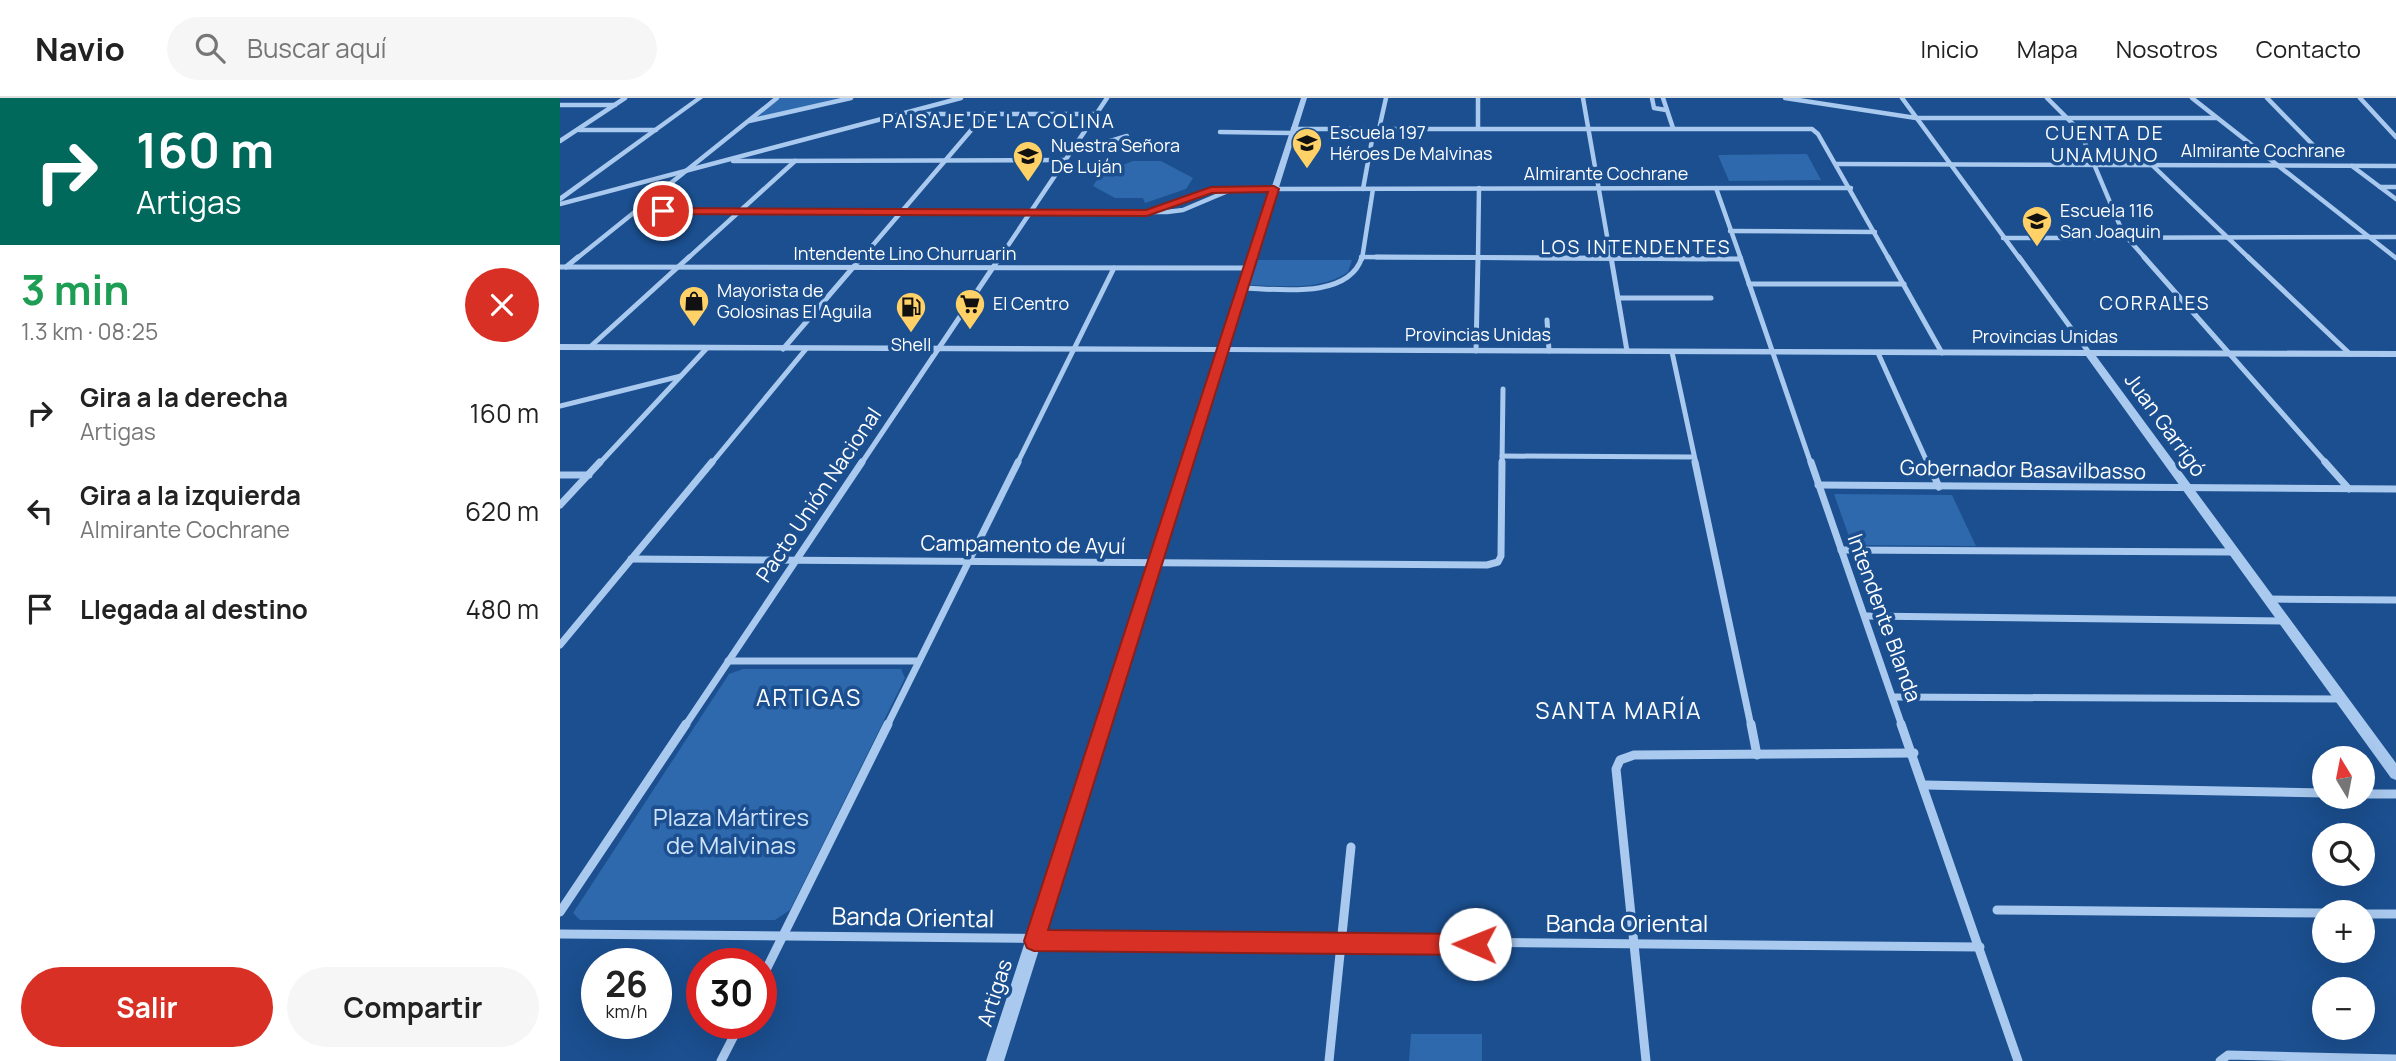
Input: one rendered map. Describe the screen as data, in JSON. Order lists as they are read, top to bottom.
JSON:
{
  "streets": {
    "street": [
      "Almirante Cochrane",
      "Intendente Lino Churruarin",
      "Provincias Unidas",
      "Juan Garrigó",
      "Gobernador Basavilbasso",
      "Pacto Unión Nacional",
      "Campamento de Ayuí",
      "Intendente Blanda",
      "Banda Oriental",
      "Artigas"
    ]
  },
  "crossings": [
    ["Almirante Cochrane", "Juan Garrigó"],
    ["Almirante Cochrane", "Pacto Unión Nacional"],
    ["Almirante Cochrane", "Intendente Blanda"],
    ["Almirante Cochrane", "Artigas"],
    ["Intendente Lino Churruarin", "Pacto Unión Nacional"],
    ["Intendente Lino Churruarin", "Artigas"],
    ["Provincias Unidas", "Juan Garrigó"],
    ["Provincias Unidas", "Pacto Unión Nacional"],
    ["Provincias Unidas", "Intendente Blanda"],
    ["Provincias Unidas", "Artigas"],
    ["Juan Garrigó", "Gobernador Basavilbasso"],
    ["Gobernador Basavilbasso", "Intendente Blanda"],
    ["Pacto Unión Nacional", "Campamento de Ayuí"],
    ["Campamento de Ayuí", "Artigas"],
    ["Intendente Blanda", "Banda Oriental"],
    ["Banda Oriental", "Artigas"]
  ],
  "districts": [
    "PAISAJE DE LA COLINA",
    "CUENTA DE UNAMUNO",
    "LOS INTENDENTES",
    "CORRALES",
    "ARTIGAS",
    "SANTA MARÍA"
  ],
  "parks": ["Plaza Mártires de Malvinas"],
  "places": {
    "school or university": ["Escuela 197 Héroes De Malvinas", "Nuestra Señora De Luján", "Escuela 116 San Joaquin"],
    "shop": ["Mayorista de Golosinas El Aguila"],
    "supermarket": ["El Centro"],
    "fuel station": ["Shell"]
  },
  "north": "top",
  "page": {
    "header": "Navio",
    "search": "Buscar aquí",
    "nav": [
      "Inicio",
      "Mapa",
      "Nosotros",
      "Contacto"
    ],
    "turn": ["160 m", "Artigas"],
    "heading": ["3 min", "1.3 km · 08:25"],
    "list": [
      {
        "name": "Gira a la derecha",
        "note": "Artigas",
        "value": "160 m"
      },
      {
        "name": "Gira a la izquierda",
        "note": "Almirante Cochrane",
        "value": "620 m"
      },
      {
        "name": "Llegada al destino",
        "value": "480 m"
      }
    ],
    "map_buttons": ["+", "−"],
    "speed": "26 km/h",
    "limit": "30",
    "buttons": ["Salir", "Compartir"]
  }
}
